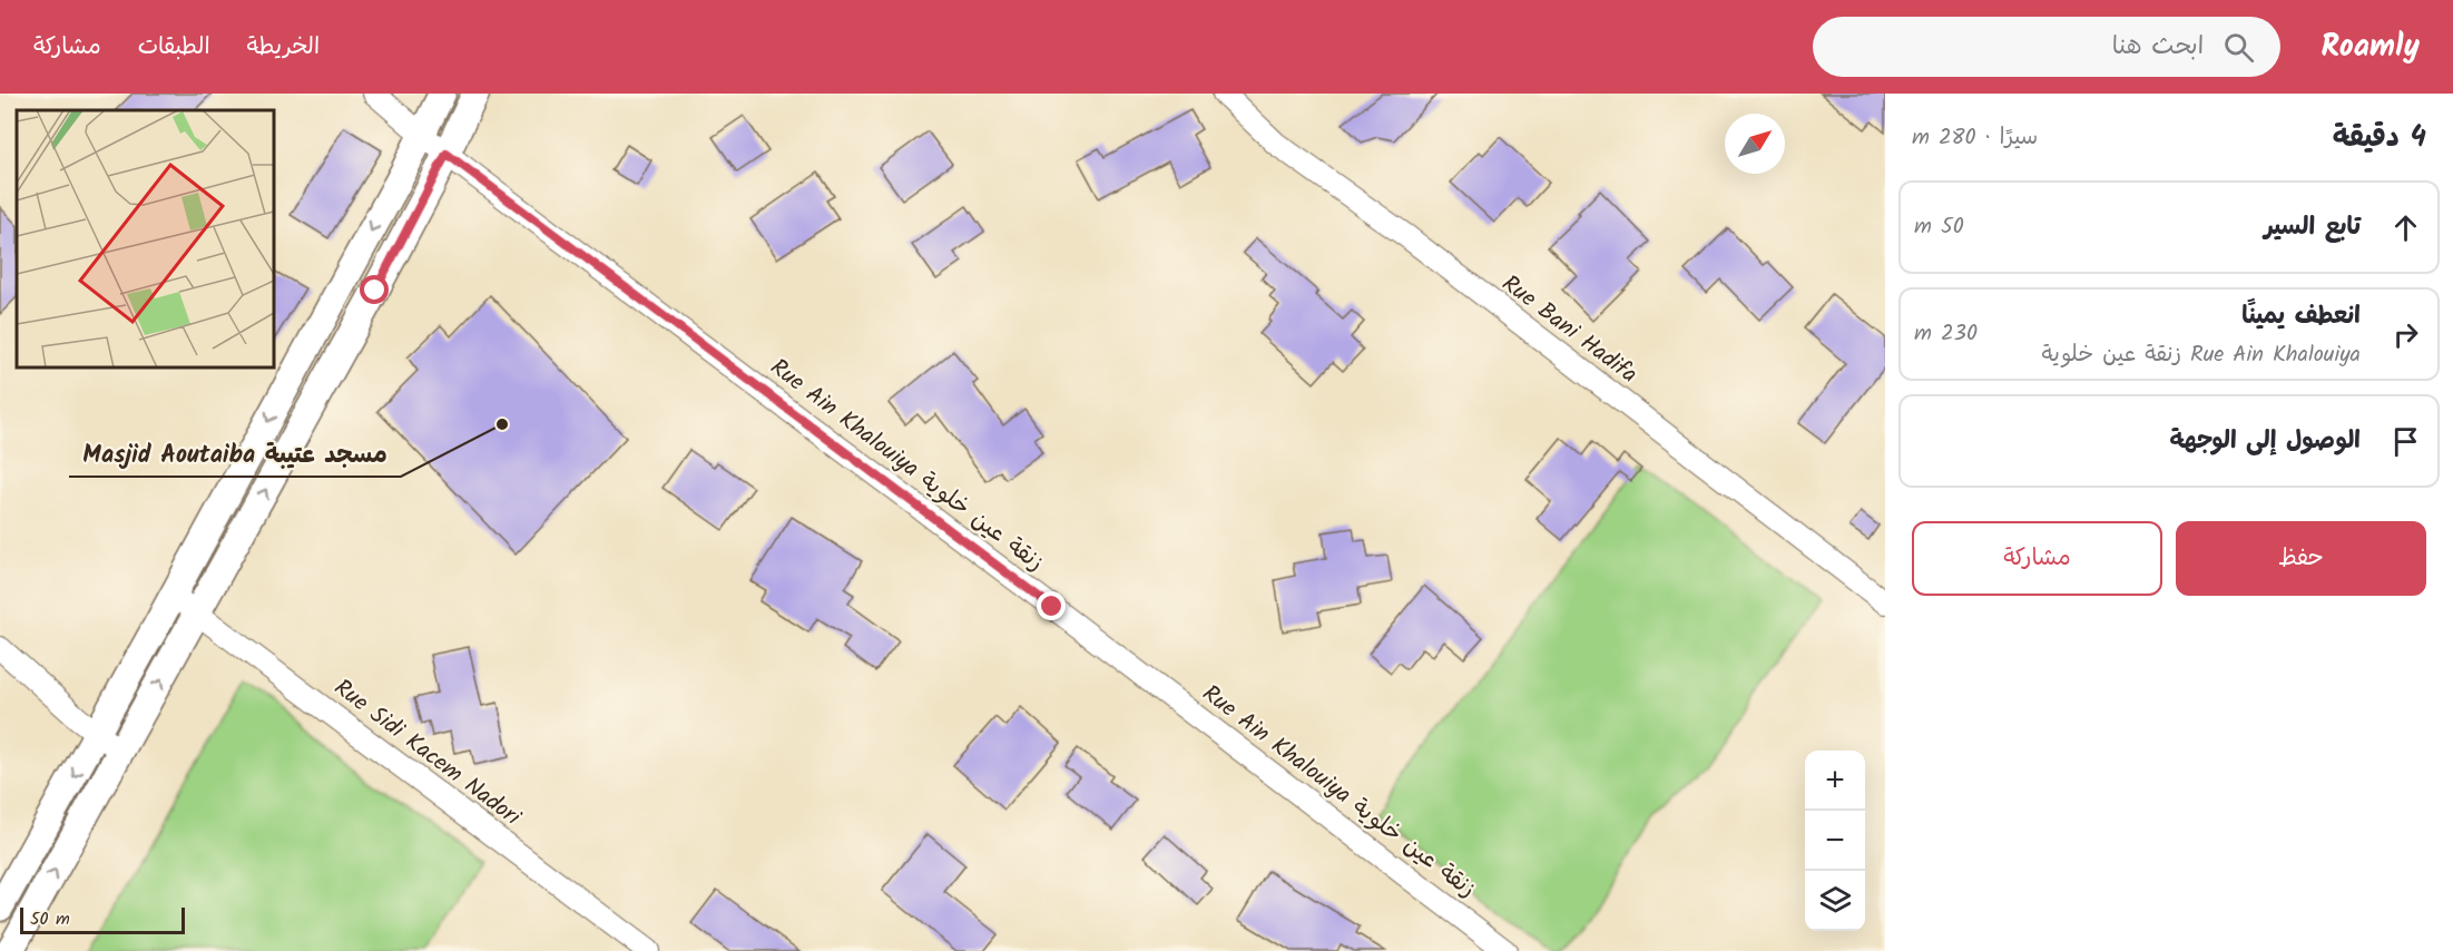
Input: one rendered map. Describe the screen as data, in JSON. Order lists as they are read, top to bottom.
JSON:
{
  "streets": {
    "street": ["Rue Bani Hadifa", "Rue Ain Khalouiya زنقة عين خلوية", "Rue Sidi Kacem Nadori"]
  },
  "places": ["Masjid Aoutaiba مسجد عتيبة"],
  "scale_bar": "50 m",
  "north": "top right",
  "page": {
    "header": "Roamly",
    "search": "ابحث هنا",
    "nav": ["الخريطة", "الطبقات", "مشاركة"],
    "heading": ["4 دقيقة", "سيرًا · 280 m"],
    "list": [
      ["تابع السير", "50 m"],
      ["انعطف يمينًا", "Rue Ain Khalouiya زنقة عين خلوية", "230 m"],
      "الوصول إلى الوجهة"
    ],
    "buttons": ["حفظ", "مشاركة"],
    "map_buttons": ["+", "−"],
    "scale": "50 m"
  }
}
